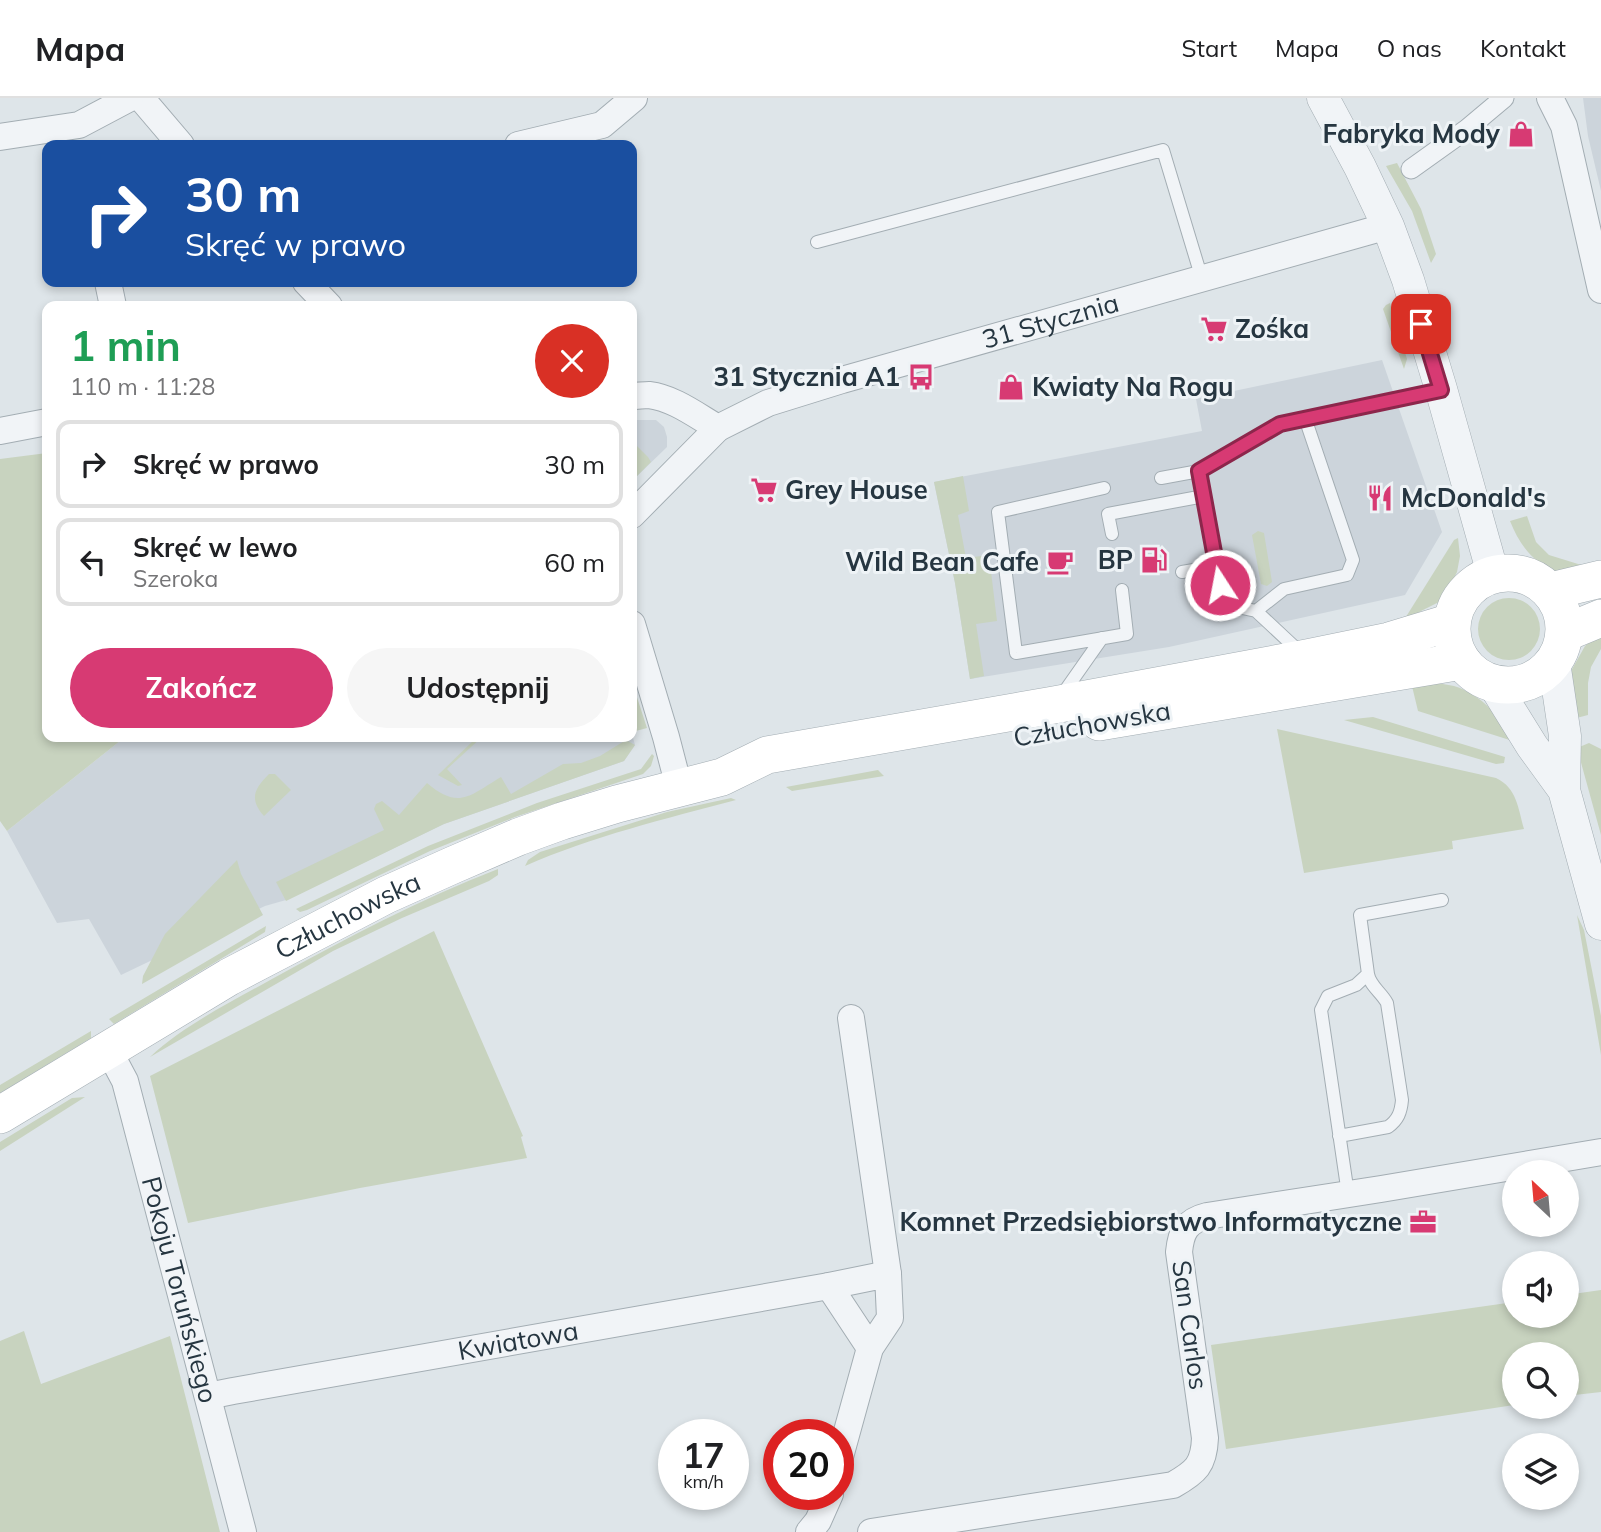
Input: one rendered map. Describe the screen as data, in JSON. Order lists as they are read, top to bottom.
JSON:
{
  "streets": {
    "main road": ["Człuchowska"],
    "street": [
      "31 Stycznia",
      "Pokoju Toruńskiego",
      "San Carlos",
      "Kwiatowa"
    ]
  },
  "crossings": [
    ["Człuchowska", "Pokoju Toruńskiego"],
    ["Pokoju Toruńskiego", "Kwiatowa"]
  ],
  "places": {
    "shop": ["Fabryka Mody", "Kwiaty Na Rogu"],
    "supermarket": ["Zośka", "Grey House"],
    "bus stop": ["31 Stycznia A1"],
    "restaurant": ["McDonald's"],
    "fuel station": ["BP"],
    "cafe": ["Wild Bean Cafe"],
    "office": ["Komnet Przedsiębiorstwo Informatyczne"]
  },
  "north": "top left",
  "page": {
    "header": "Mapa",
    "nav": [
      "Start",
      "Mapa",
      "O nas",
      "Kontakt"
    ],
    "turn": ["30 m", "Skręć w prawo"],
    "heading": ["1 min", "110 m · 11:28"],
    "list": [
      {
        "name": "Skręć w prawo",
        "value": "30 m"
      },
      {
        "name": "Skręć w lewo",
        "note": "Szeroka",
        "value": "60 m"
      }
    ],
    "buttons": ["Zakończ", "Udostępnij"],
    "speed": "17 km/h",
    "limit": "20"
  }
}
